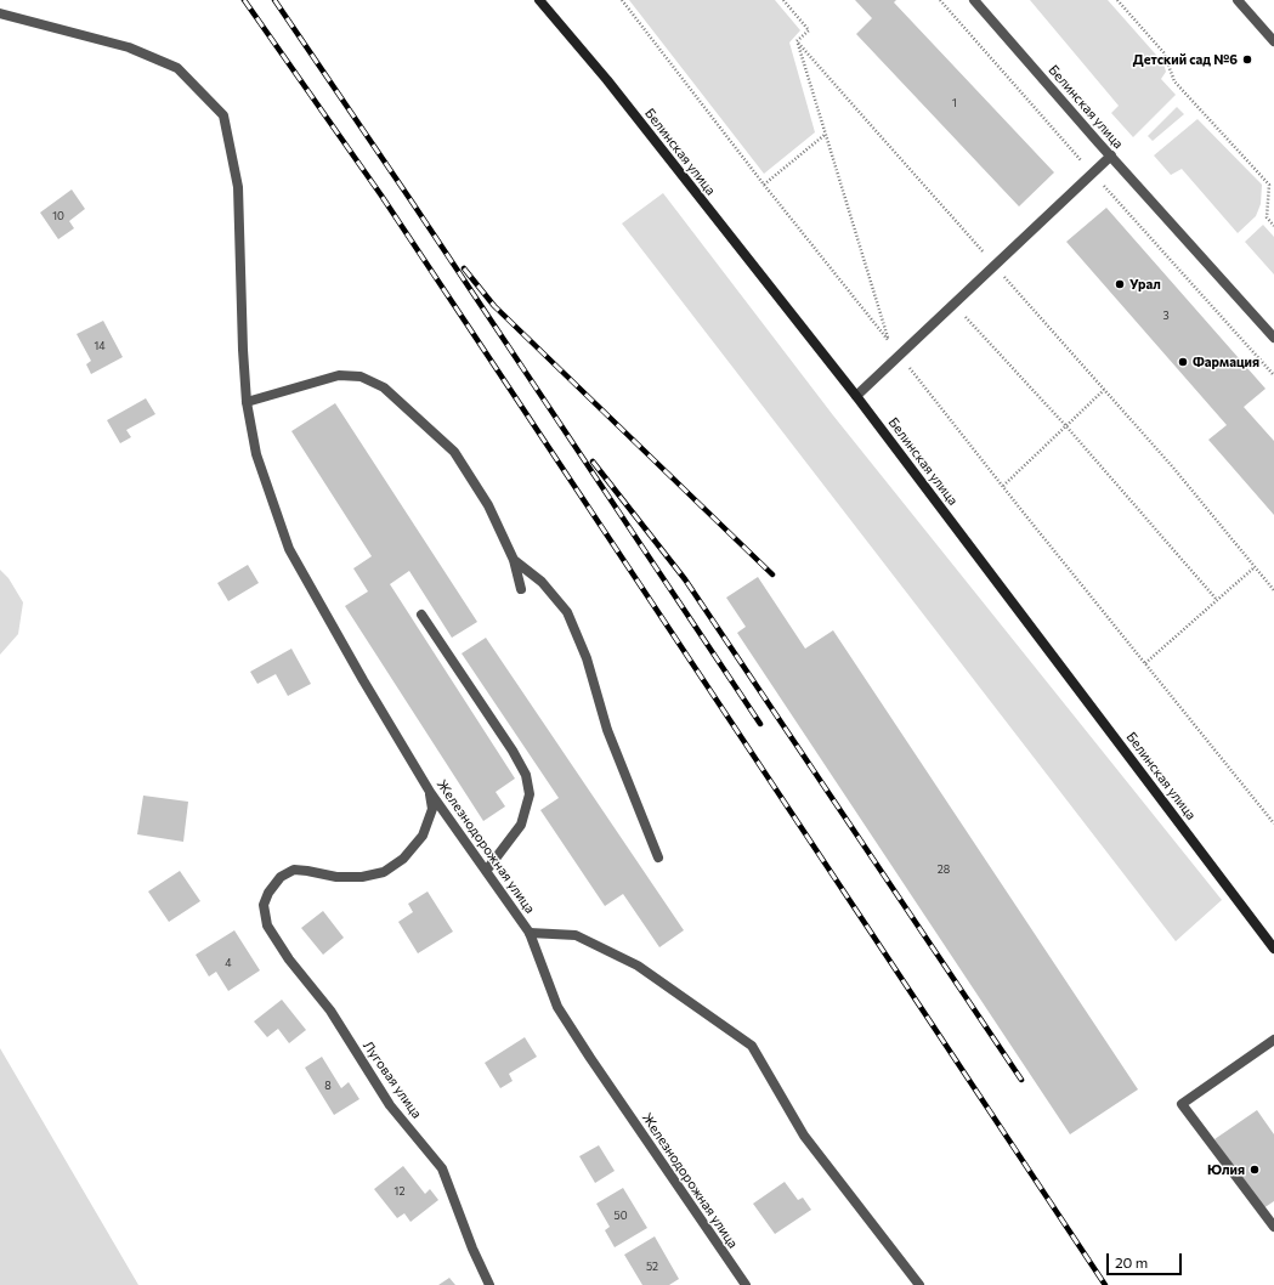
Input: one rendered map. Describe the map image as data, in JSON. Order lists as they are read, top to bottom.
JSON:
{
  "streets": {
    "main road": ["Белинская улица"],
    "street": ["Железнодорожная улица", "Луговая улица"]
  },
  "crossings": [
    ["Железнодорожная улица", "Луговая улица"]
  ],
  "places": [
    "Детский сад №6",
    "Урал",
    "Фармация",
    "Юлия"
  ],
  "house_numbers": [
    "1",
    "10",
    "3",
    "14",
    "28",
    "4",
    "8",
    "12",
    "50",
    "52"
  ],
  "scale_bar": "20 m"
}
